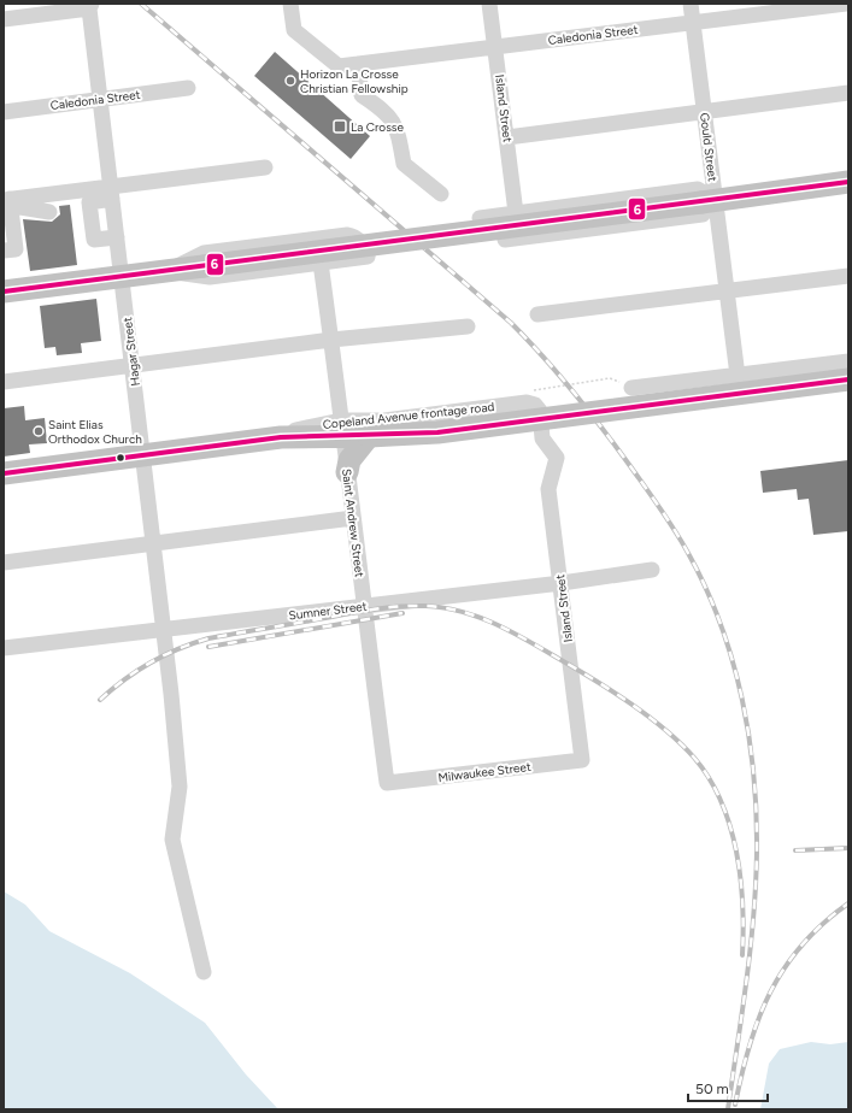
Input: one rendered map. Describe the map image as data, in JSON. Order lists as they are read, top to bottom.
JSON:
{
  "streets": {
    "street": [
      "Caledonia Street",
      "Island Street",
      "Gould Street",
      "Hagar Street",
      "Copeland Avenue frontage road",
      "Saint Andrew Street",
      "Sumner Street",
      "Milwaukee Street"
    ]
  },
  "crossings": [
    ["Caledonia Street", "Island Street"],
    ["Caledonia Street", "Gould Street"],
    ["Caledonia Street", "Hagar Street"],
    ["Island Street", "Copeland Avenue frontage road"],
    ["Island Street", "Sumner Street"],
    ["Island Street", "Milwaukee Street"],
    ["Hagar Street", "Sumner Street"],
    ["Copeland Avenue frontage road", "Saint Andrew Street"],
    ["Saint Andrew Street", "Sumner Street"],
    ["Saint Andrew Street", "Milwaukee Street"]
  ],
  "places": {
    "other": ["Horizon La Crosse Christian Fellowship", "Saint Elias Orthodox Church"],
    "transit": ["La Crosse"]
  },
  "lines": ["transit line 6"],
  "scale_bar": "50 m"
}
